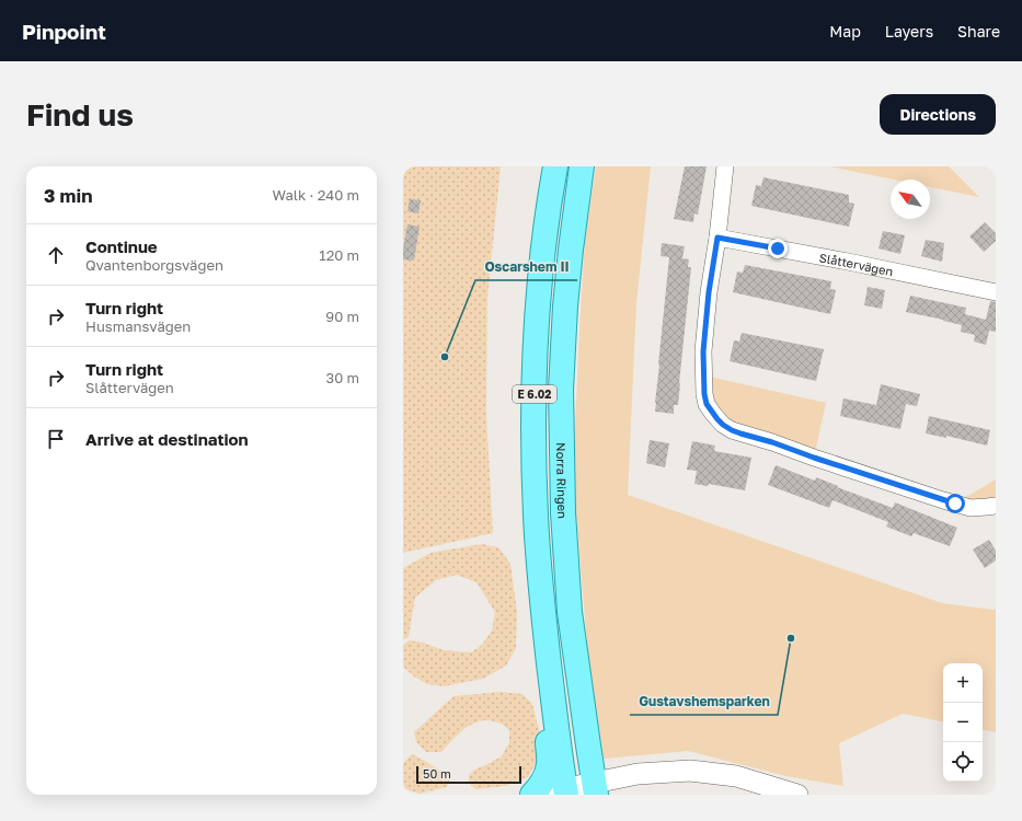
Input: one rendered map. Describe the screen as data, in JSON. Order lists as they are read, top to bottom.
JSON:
{
  "streets": {
    "main road": ["E 6.02", "Norra Ringen"],
    "street": ["Slåttervägen"]
  },
  "crossings": [
    ["E 6.02", "Norra Ringen"]
  ],
  "places": ["Oscarshem II", "Gustavshemsparken"],
  "scale_bar": "50 m",
  "north": "top left",
  "page": {
    "header": "Pinpoint",
    "nav": ["Map", "Layers", "Share"],
    "buttons": "Directions",
    "title": "Find us",
    "heading": ["3 min", "Walk · 240 m"],
    "list": [
      ["Continue", "Qvantenborgsvägen", "120 m"],
      ["Turn right", "Husmansvägen", "90 m"],
      ["Turn right", "Slåttervägen", "30 m"],
      "Arrive at destination"
    ],
    "map_buttons": ["+", "−"],
    "scale": "50 m"
  }
}
